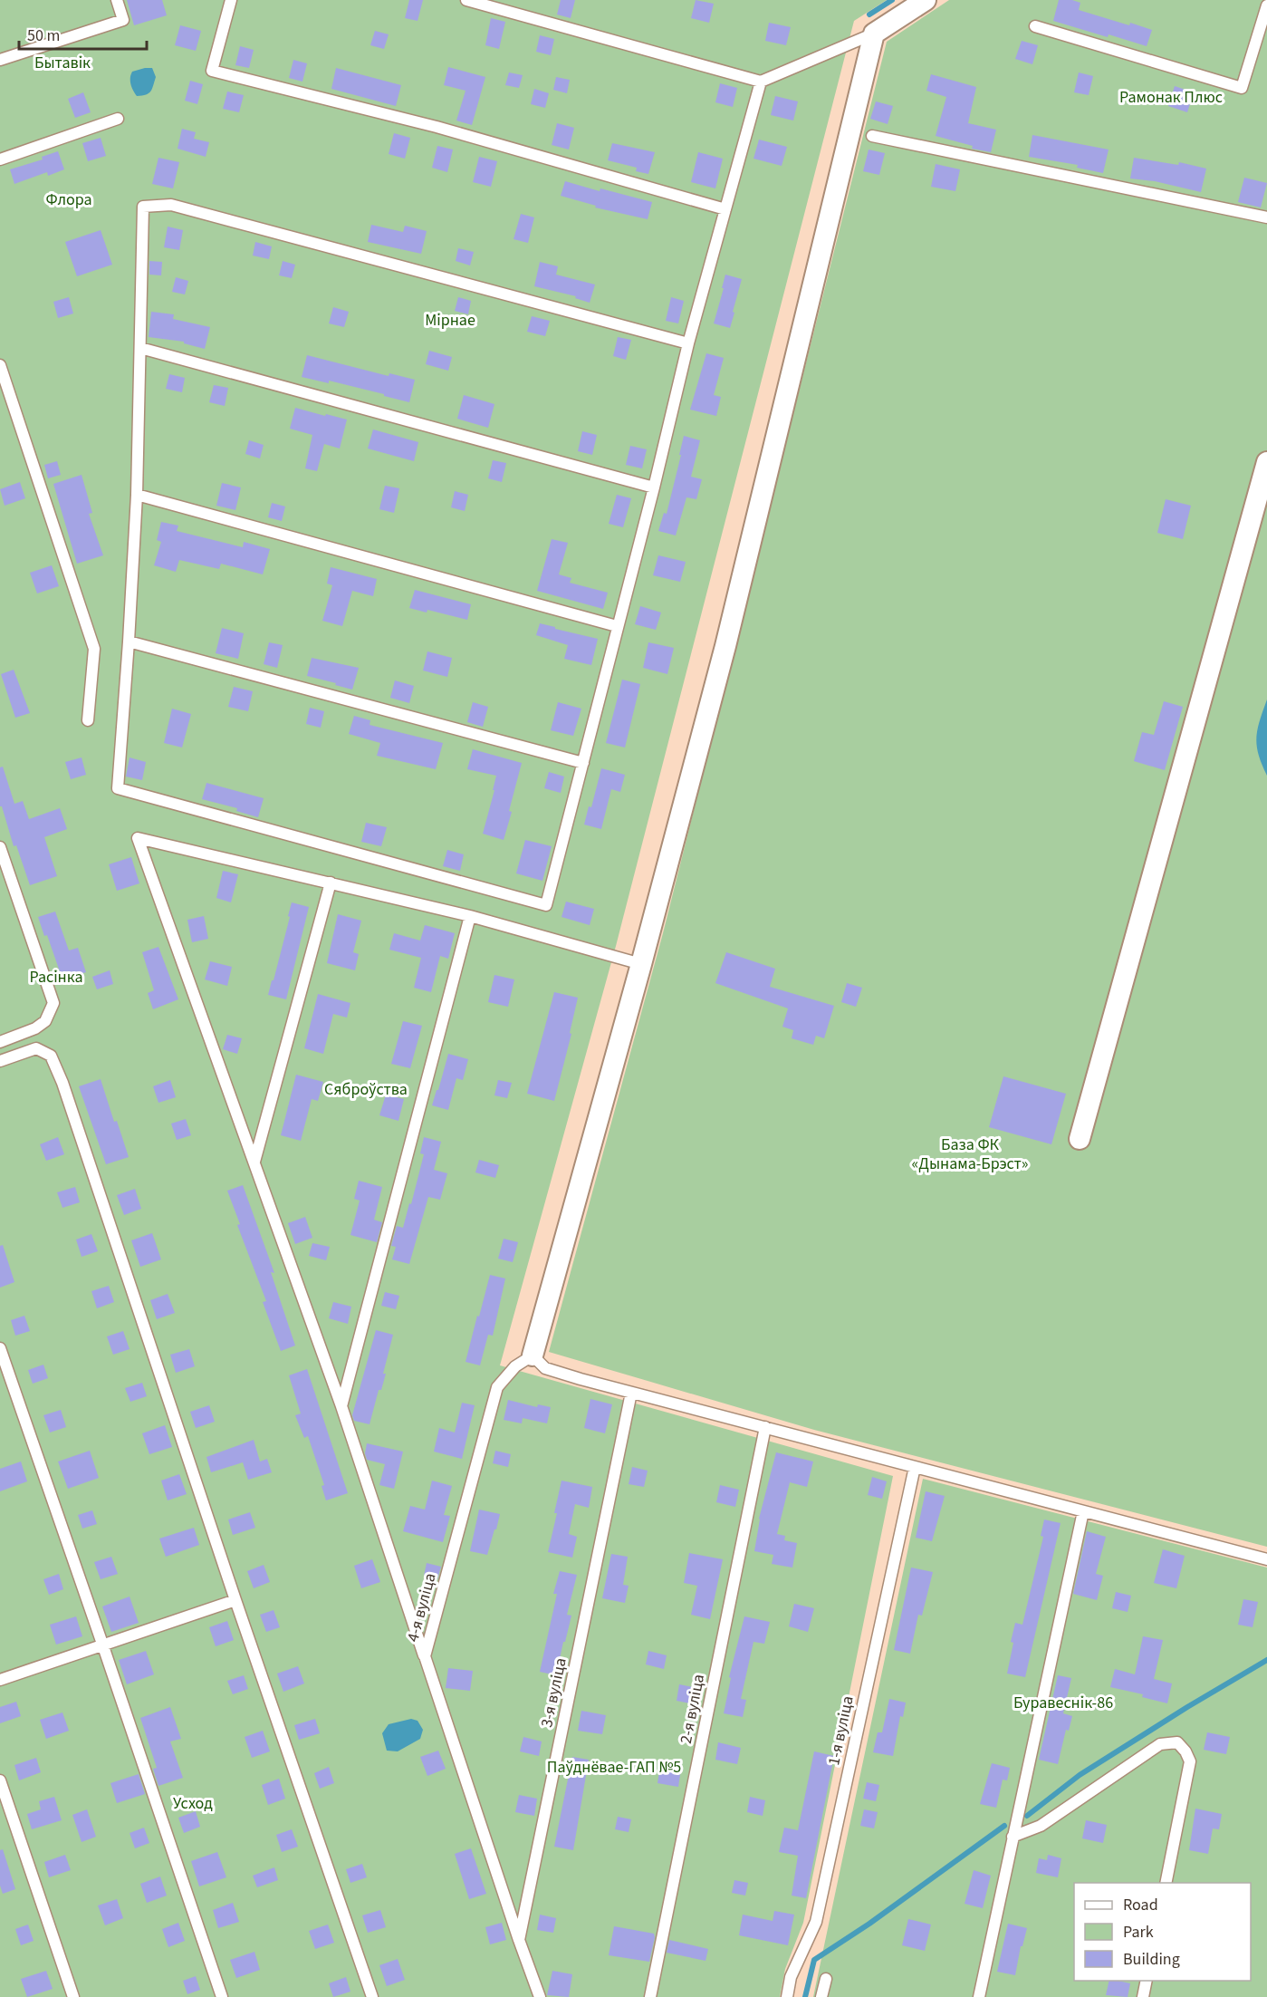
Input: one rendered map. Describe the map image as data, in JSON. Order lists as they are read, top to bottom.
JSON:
{
  "streets": {
    "lane": [
      "4-я вуліца",
      "3-я вуліца",
      "2-я вуліца",
      "1-я вуліца"
    ]
  },
  "crossings": [
    ["4-я вуліца", "3-я вуліца"]
  ],
  "parks": [
    "Бытавік",
    "Рамонак Плюс",
    "Флора",
    "Мірнае",
    "Расінка",
    "Сяброўства",
    "База ФК «Дынама-Брэст»",
    "Буравеснік-86",
    "Паўднёвае-ГАП №5",
    "Усход"
  ],
  "legend": ["Road", "Park", "Building"],
  "scale_bar": "50 m"
}
